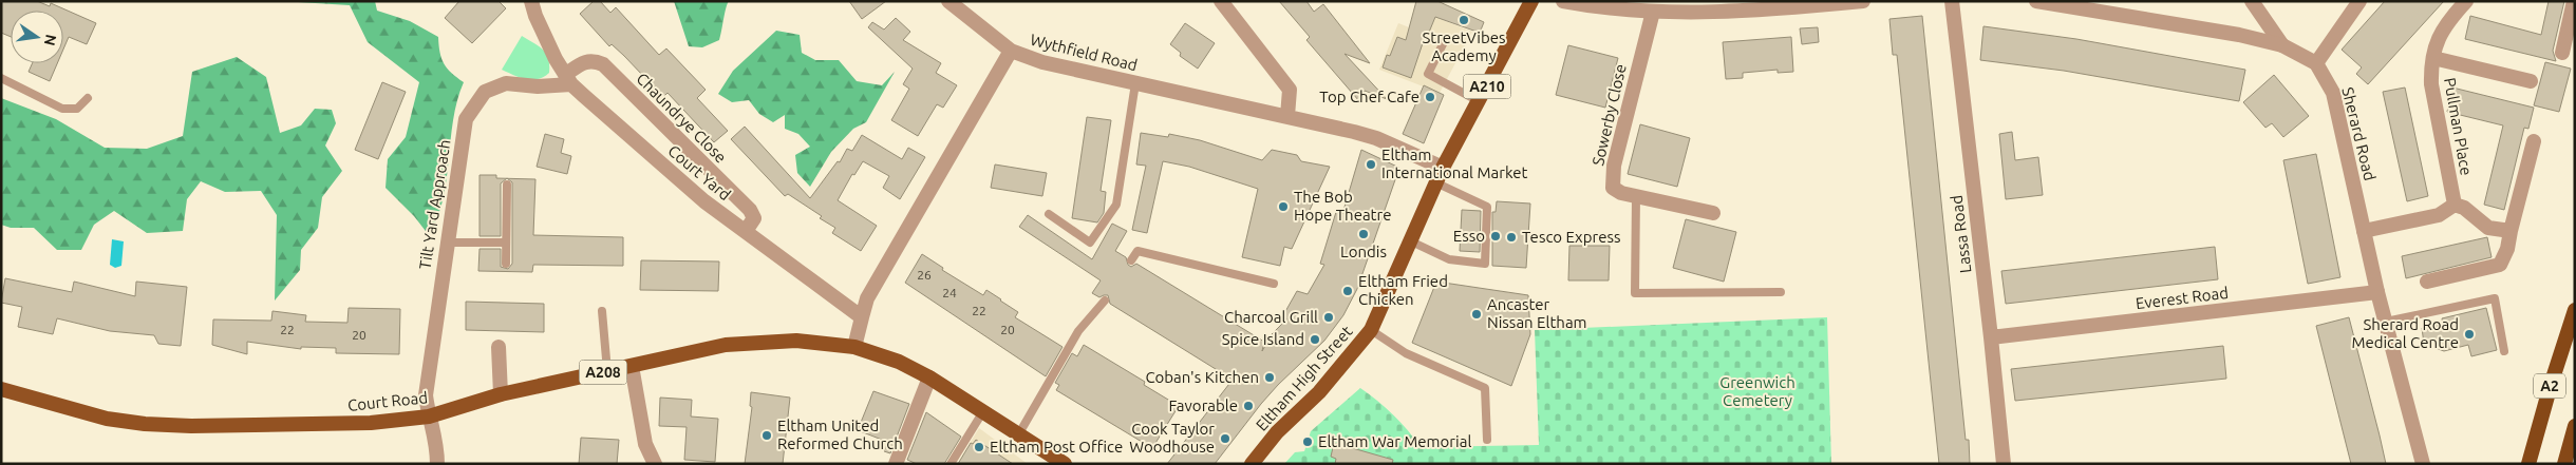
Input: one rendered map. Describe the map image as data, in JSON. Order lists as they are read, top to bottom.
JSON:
{
  "streets": {
    "highway": ["A2"],
    "main road": [
      "A210",
      "A208",
      "Eltham High Street",
      "Court Road"
    ],
    "street": [
      "Wythfield Road",
      "Sowerby Close",
      "Chaundrye Close",
      "Pullman Place",
      "Sherard Road",
      "Court Yard",
      "Tilt Yard Approach",
      "Lassa Road",
      "Everest Road"
    ]
  },
  "crossings": [
    ["Wythfield Road", "Court Yard"],
    ["Wythfield Road", "Eltham High Street"],
    ["Chaundrye Close", "Court Yard"],
    ["Chaundrye Close", "Tilt Yard Approach"],
    ["Sherard Road", "Everest Road"],
    ["Court Yard", "Tilt Yard Approach"],
    ["Tilt Yard Approach", "Court Road"],
    ["Lassa Road", "Everest Road"],
    ["A208", "Court Road"]
  ],
  "parks": ["Greenwich Cemetery"],
  "places": [
    "StreetVibes Academy",
    "Top Chef Cafe",
    "Eltham International Market",
    "The Bob Hope Theatre",
    "Londis",
    "Esso",
    "Tesco Express",
    "Eltham Fried Chicken",
    "Ancaster Nissan Eltham",
    "Charcoal Grill",
    "Sherard Road Medical Centre",
    "Spice Island",
    "Coban's Kitchen",
    "Favorable",
    "Eltham United Reformed Church",
    "Cook Taylor Woodhouse",
    "Eltham War Memorial",
    "Eltham Post Office"
  ],
  "house_numbers": [
    "26",
    "24",
    "22",
    "22",
    "20",
    "20"
  ],
  "north": "right"
}
